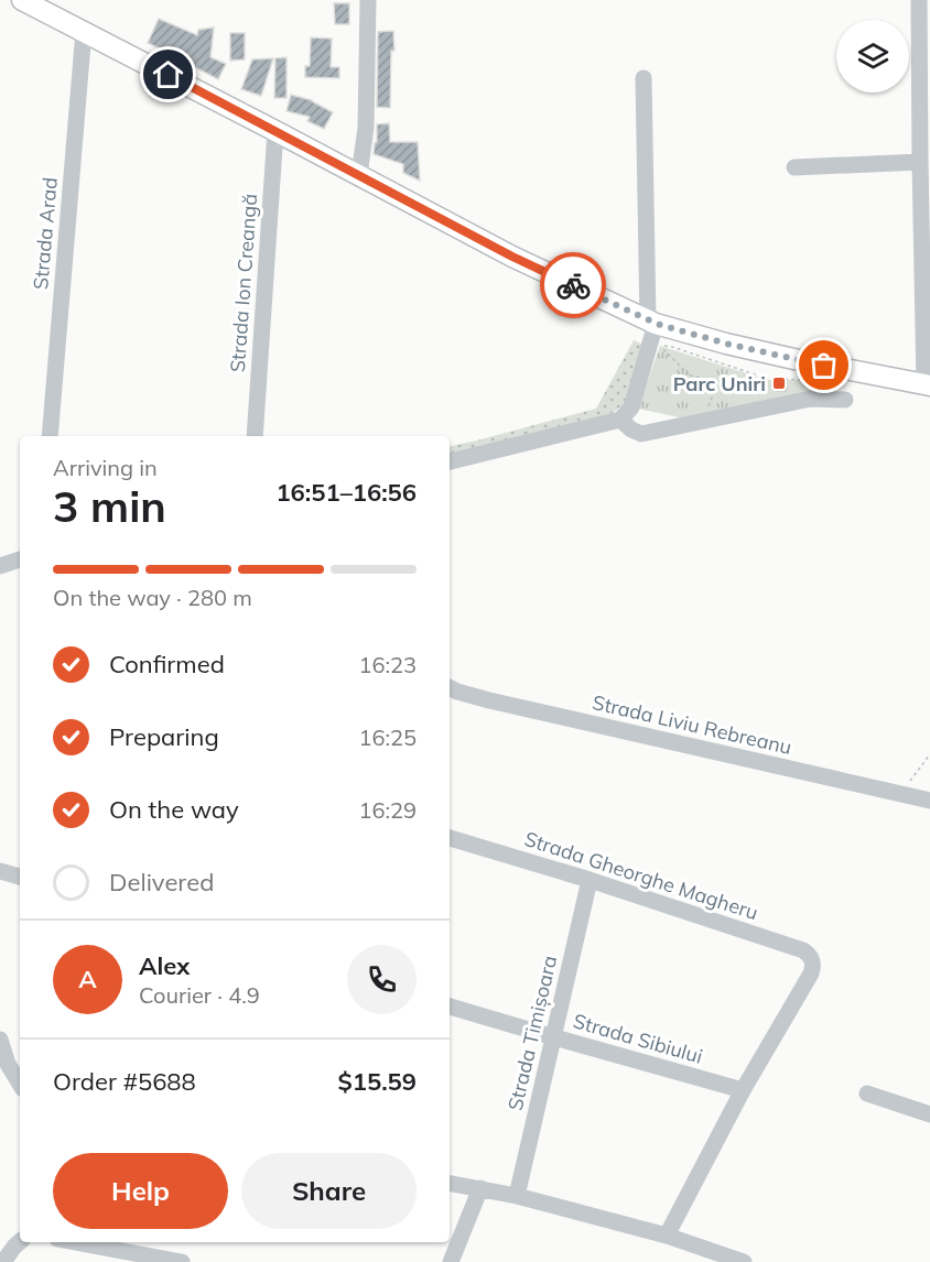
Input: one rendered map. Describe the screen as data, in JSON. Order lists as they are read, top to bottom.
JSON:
{
  "streets": {
    "street": [
      "Strada Arad",
      "Strada Ion Creangă",
      "Strada Liviu Rebreanu",
      "Strada Gheorghe Magheru",
      "Strada Timișoara",
      "Strada Sibiului"
    ]
  },
  "crossings": [
    ["Strada Gheorghe Magheru", "Strada Timișoara"],
    ["Strada Gheorghe Magheru", "Strada Sibiului"],
    ["Strada Timișoara", "Strada Sibiului"]
  ],
  "places": {
    "transit": ["Parc Uniri"]
  },
  "page": {
    "heading": ["3 min", "Arriving in", "16:51–16:56"],
    "panel": [
      "Alex",
      "Courier · 4.9",
      "Order #5688",
      "$15.59"
    ],
    "bar": "On the way · 280 m",
    "list": [
      ["Confirmed", "16:23"],
      ["Preparing", "16:25"],
      ["On the way", "16:29"],
      "Delivered"
    ],
    "round": "A",
    "buttons": ["Help", "Share"]
  }
}
